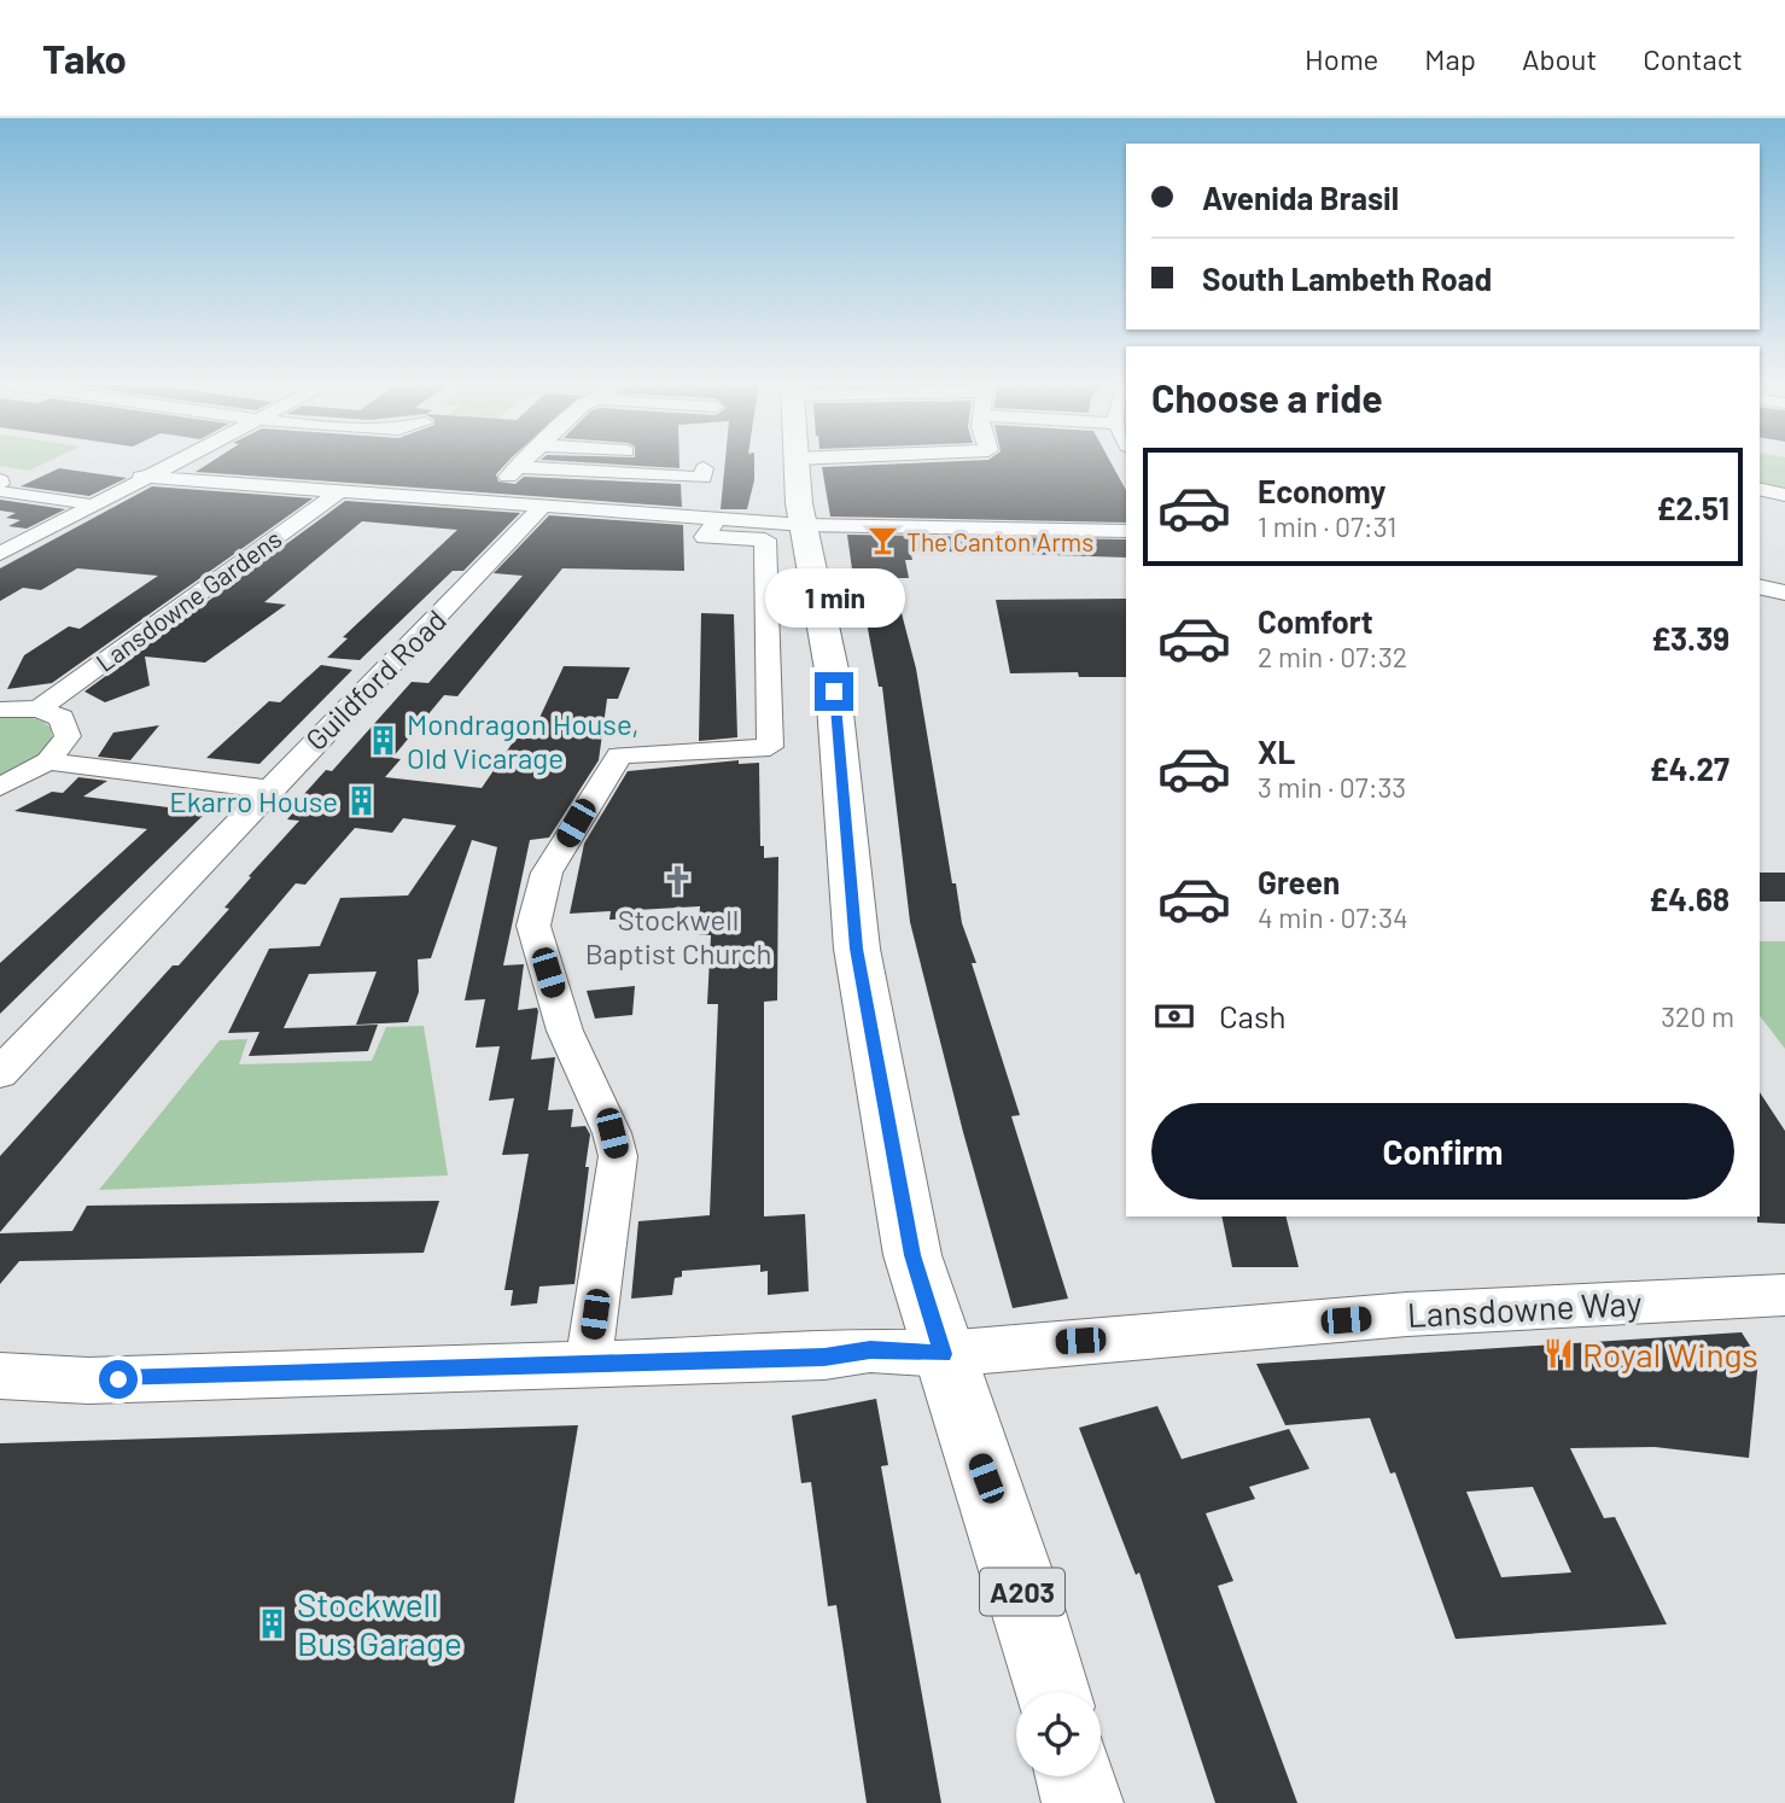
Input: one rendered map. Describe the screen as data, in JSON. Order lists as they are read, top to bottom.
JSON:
{
  "streets": {
    "highway": ["A203"],
    "street": ["Lansdowne Gardens", "Guildford Road", "Lansdowne Way"]
  },
  "crossings": [
    ["Lansdowne Way", "A203"]
  ],
  "places": {
    "bar": ["The Canton Arms"],
    "building": ["Mondragon House, Old Vicarage", "Ekarro House", "Stockwell Bus Garage"],
    "church": ["Stockwell Baptist Church"],
    "restaurant": ["Royal Wings"]
  },
  "page": {
    "header": "Tako",
    "nav": [
      "Home",
      "Map",
      "About",
      "Contact"
    ],
    "banner": ["Avenida Brasil", "South Lambeth Road"],
    "heading": "Choose a ride",
    "list": [
      {
        "name": "Economy",
        "note": "1 min · 07:31",
        "value": "£2.51"
      },
      {
        "name": "Comfort",
        "note": "2 min · 07:32",
        "value": "£3.39"
      },
      {
        "name": "XL",
        "note": "3 min · 07:33",
        "value": "£4.27"
      },
      {
        "name": "Green",
        "note": "4 min · 07:34",
        "value": "£4.68"
      }
    ],
    "bubble": "1 min",
    "pay": ["Cash", "320 m"],
    "buttons": "Confirm"
  }
}
